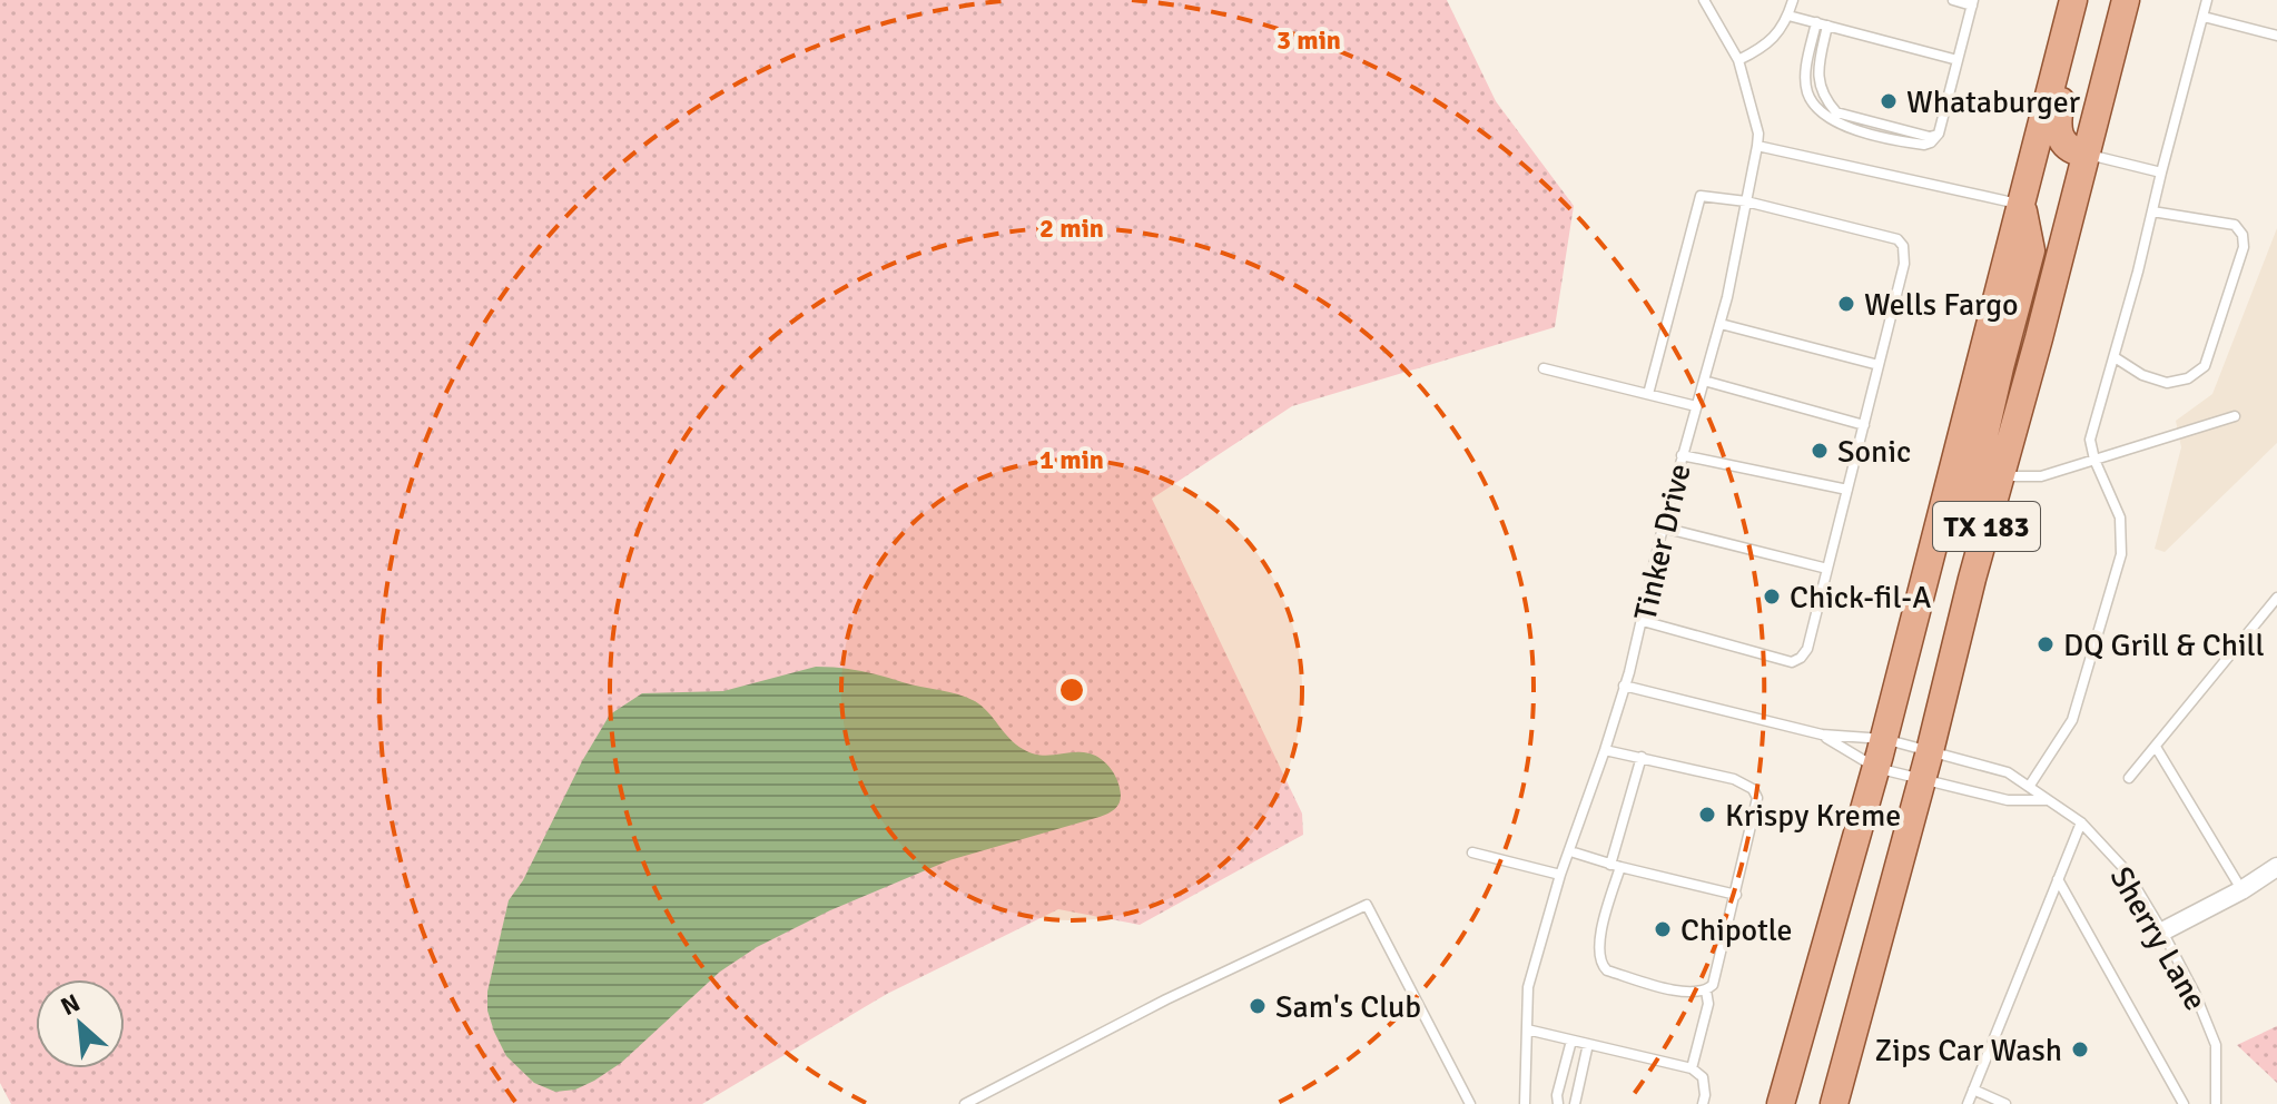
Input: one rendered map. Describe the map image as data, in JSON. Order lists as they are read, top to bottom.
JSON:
{
  "streets": {
    "main road": ["TX 183"],
    "lane": ["Tinker Drive", "Sherry Lane"]
  },
  "crossings": [
    ["TX 183", "Sherry Lane"]
  ],
  "places": [
    "Whataburger",
    "Wells Fargo",
    "Sonic",
    "Chick-fil-A",
    "DQ Grill & Chill",
    "Krispy Kreme",
    "Chipotle",
    "Sam's Club",
    "Zips Car Wash"
  ],
  "north": "top left",
  "rings": ["3 min", "2 min", "1 min"]
}
